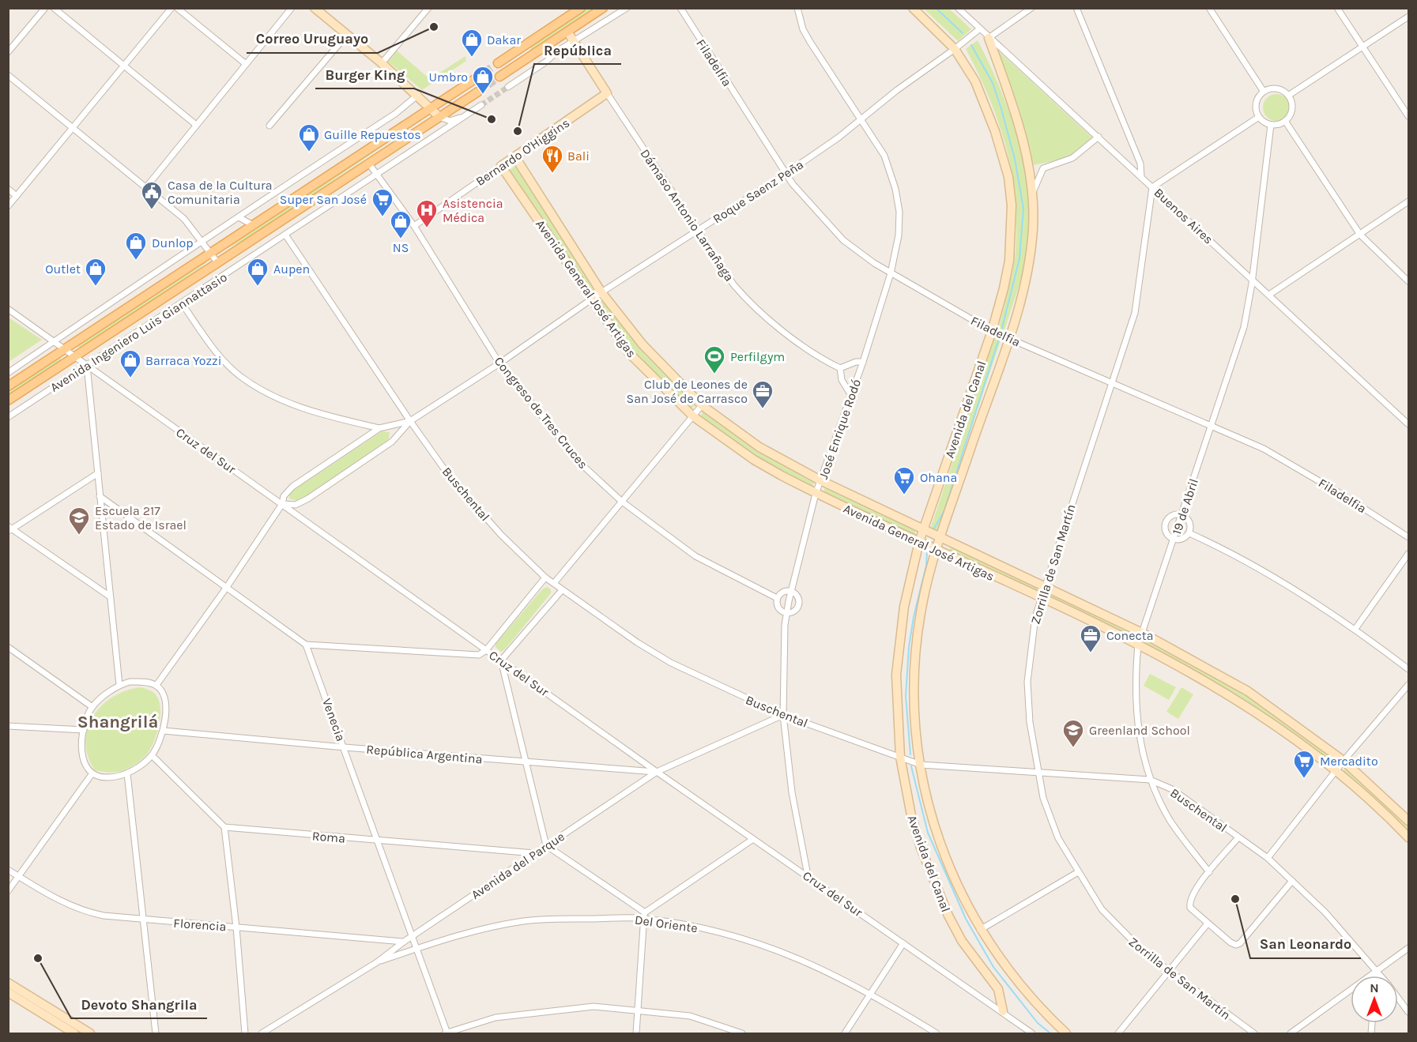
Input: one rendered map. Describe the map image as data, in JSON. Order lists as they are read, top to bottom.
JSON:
{
  "streets": {
    "main road": ["Avenida Ingeniero Luis Giannattasio"],
    "street": [
      "Filadelfia",
      "Bernardo O'Higgins",
      "Roque Saenz Peña",
      "Dámaso Antonio Larrañaga",
      "Buenos Aires",
      "Avenida General José Artigas",
      "Avenida del Canal",
      "Congreso de Tres Cruces",
      "José Enrique Rodó",
      "Cruz del Sur",
      "Buschental",
      "19 de Abril",
      "Zorrilla de San Martín",
      "Venecia",
      "República Argentina",
      "Roma",
      "Avenida del Parque",
      "Del Oriente",
      "Florencia"
    ]
  },
  "crossings": [
    ["Filadelfia", "Roque Saenz Peña"],
    ["Filadelfia", "Avenida del Canal"],
    ["Filadelfia", "José Enrique Rodó"],
    ["Filadelfia", "19 de Abril"],
    ["Filadelfia", "Zorrilla de San Martín"],
    ["Bernardo O'Higgins", "Dámaso Antonio Larrañaga"],
    ["Bernardo O'Higgins", "Avenida General José Artigas"],
    ["Bernardo O'Higgins", "Congreso de Tres Cruces"],
    ["Roque Saenz Peña", "Dámaso Antonio Larrañaga"],
    ["Roque Saenz Peña", "Buenos Aires"],
    ["Roque Saenz Peña", "Avenida General José Artigas"],
    ["Roque Saenz Peña", "Avenida del Canal"],
    ["Roque Saenz Peña", "Congreso de Tres Cruces"],
    ["Roque Saenz Peña", "José Enrique Rodó"],
    ["Roque Saenz Peña", "Cruz del Sur"],
    ["Roque Saenz Peña", "Buschental"],
    ["Roque Saenz Peña", "República Argentina"],
    ["Buenos Aires", "Avenida del Canal"],
    ["Buenos Aires", "19 de Abril"],
    ["Buenos Aires", "Zorrilla de San Martín"],
    ["Avenida General José Artigas", "Avenida del Canal"],
    ["Avenida General José Artigas", "José Enrique Rodó"],
    ["Avenida General José Artigas", "19 de Abril"],
    ["Avenida General José Artigas", "Zorrilla de San Martín"],
    ["Avenida Ingeniero Luis Giannattasio", "Congreso de Tres Cruces"],
    ["Avenida Ingeniero Luis Giannattasio", "Cruz del Sur"],
    ["Avenida Ingeniero Luis Giannattasio", "Buschental"],
    ["Avenida del Canal", "Cruz del Sur"],
    ["Avenida del Canal", "Buschental"],
    ["José Enrique Rodó", "Cruz del Sur"],
    ["José Enrique Rodó", "Buschental"],
    ["José Enrique Rodó", "Avenida del Parque"],
    ["Cruz del Sur", "República Argentina"],
    ["Cruz del Sur", "Avenida del Parque"],
    ["Buschental", "19 de Abril"],
    ["Buschental", "Zorrilla de San Martín"],
    ["Buschental", "Avenida del Parque"],
    ["Venecia", "República Argentina"],
    ["Venecia", "Roma"],
    ["Venecia", "Avenida del Parque"],
    ["Venecia", "Del Oriente"],
    ["República Argentina", "Avenida del Parque"],
    ["Roma", "Avenida del Parque"],
    ["Avenida del Parque", "Del Oriente"],
    ["Avenida del Parque", "Florencia"]
  ],
  "districts": ["Shangrilá"],
  "places": {
    "other": [
      "Correo Uruguayo",
      "Burger King",
      "República",
      "San Leonardo",
      "Devoto Shangrila"
    ],
    "shop": [
      "Dakar",
      "Umbro",
      "Guille Repuestos",
      "NS",
      "Dunlop",
      "Outlet",
      "Aupen",
      "Barraca Yozzi"
    ],
    "restaurant": ["Bali"],
    "public building": ["Casa de la Cultura Comunitaria"],
    "supermarket": ["Super San José", "Ohana", "Mercadito"],
    "hospital": ["Asistencia Médica"],
    "sports": ["Perfilgym"],
    "office": ["Club de Leones de San José de Carrasco", "Conecta"],
    "school or university": ["Escuela 217 Estado de Israel", "Greenland School"]
  },
  "north": "top"
}
